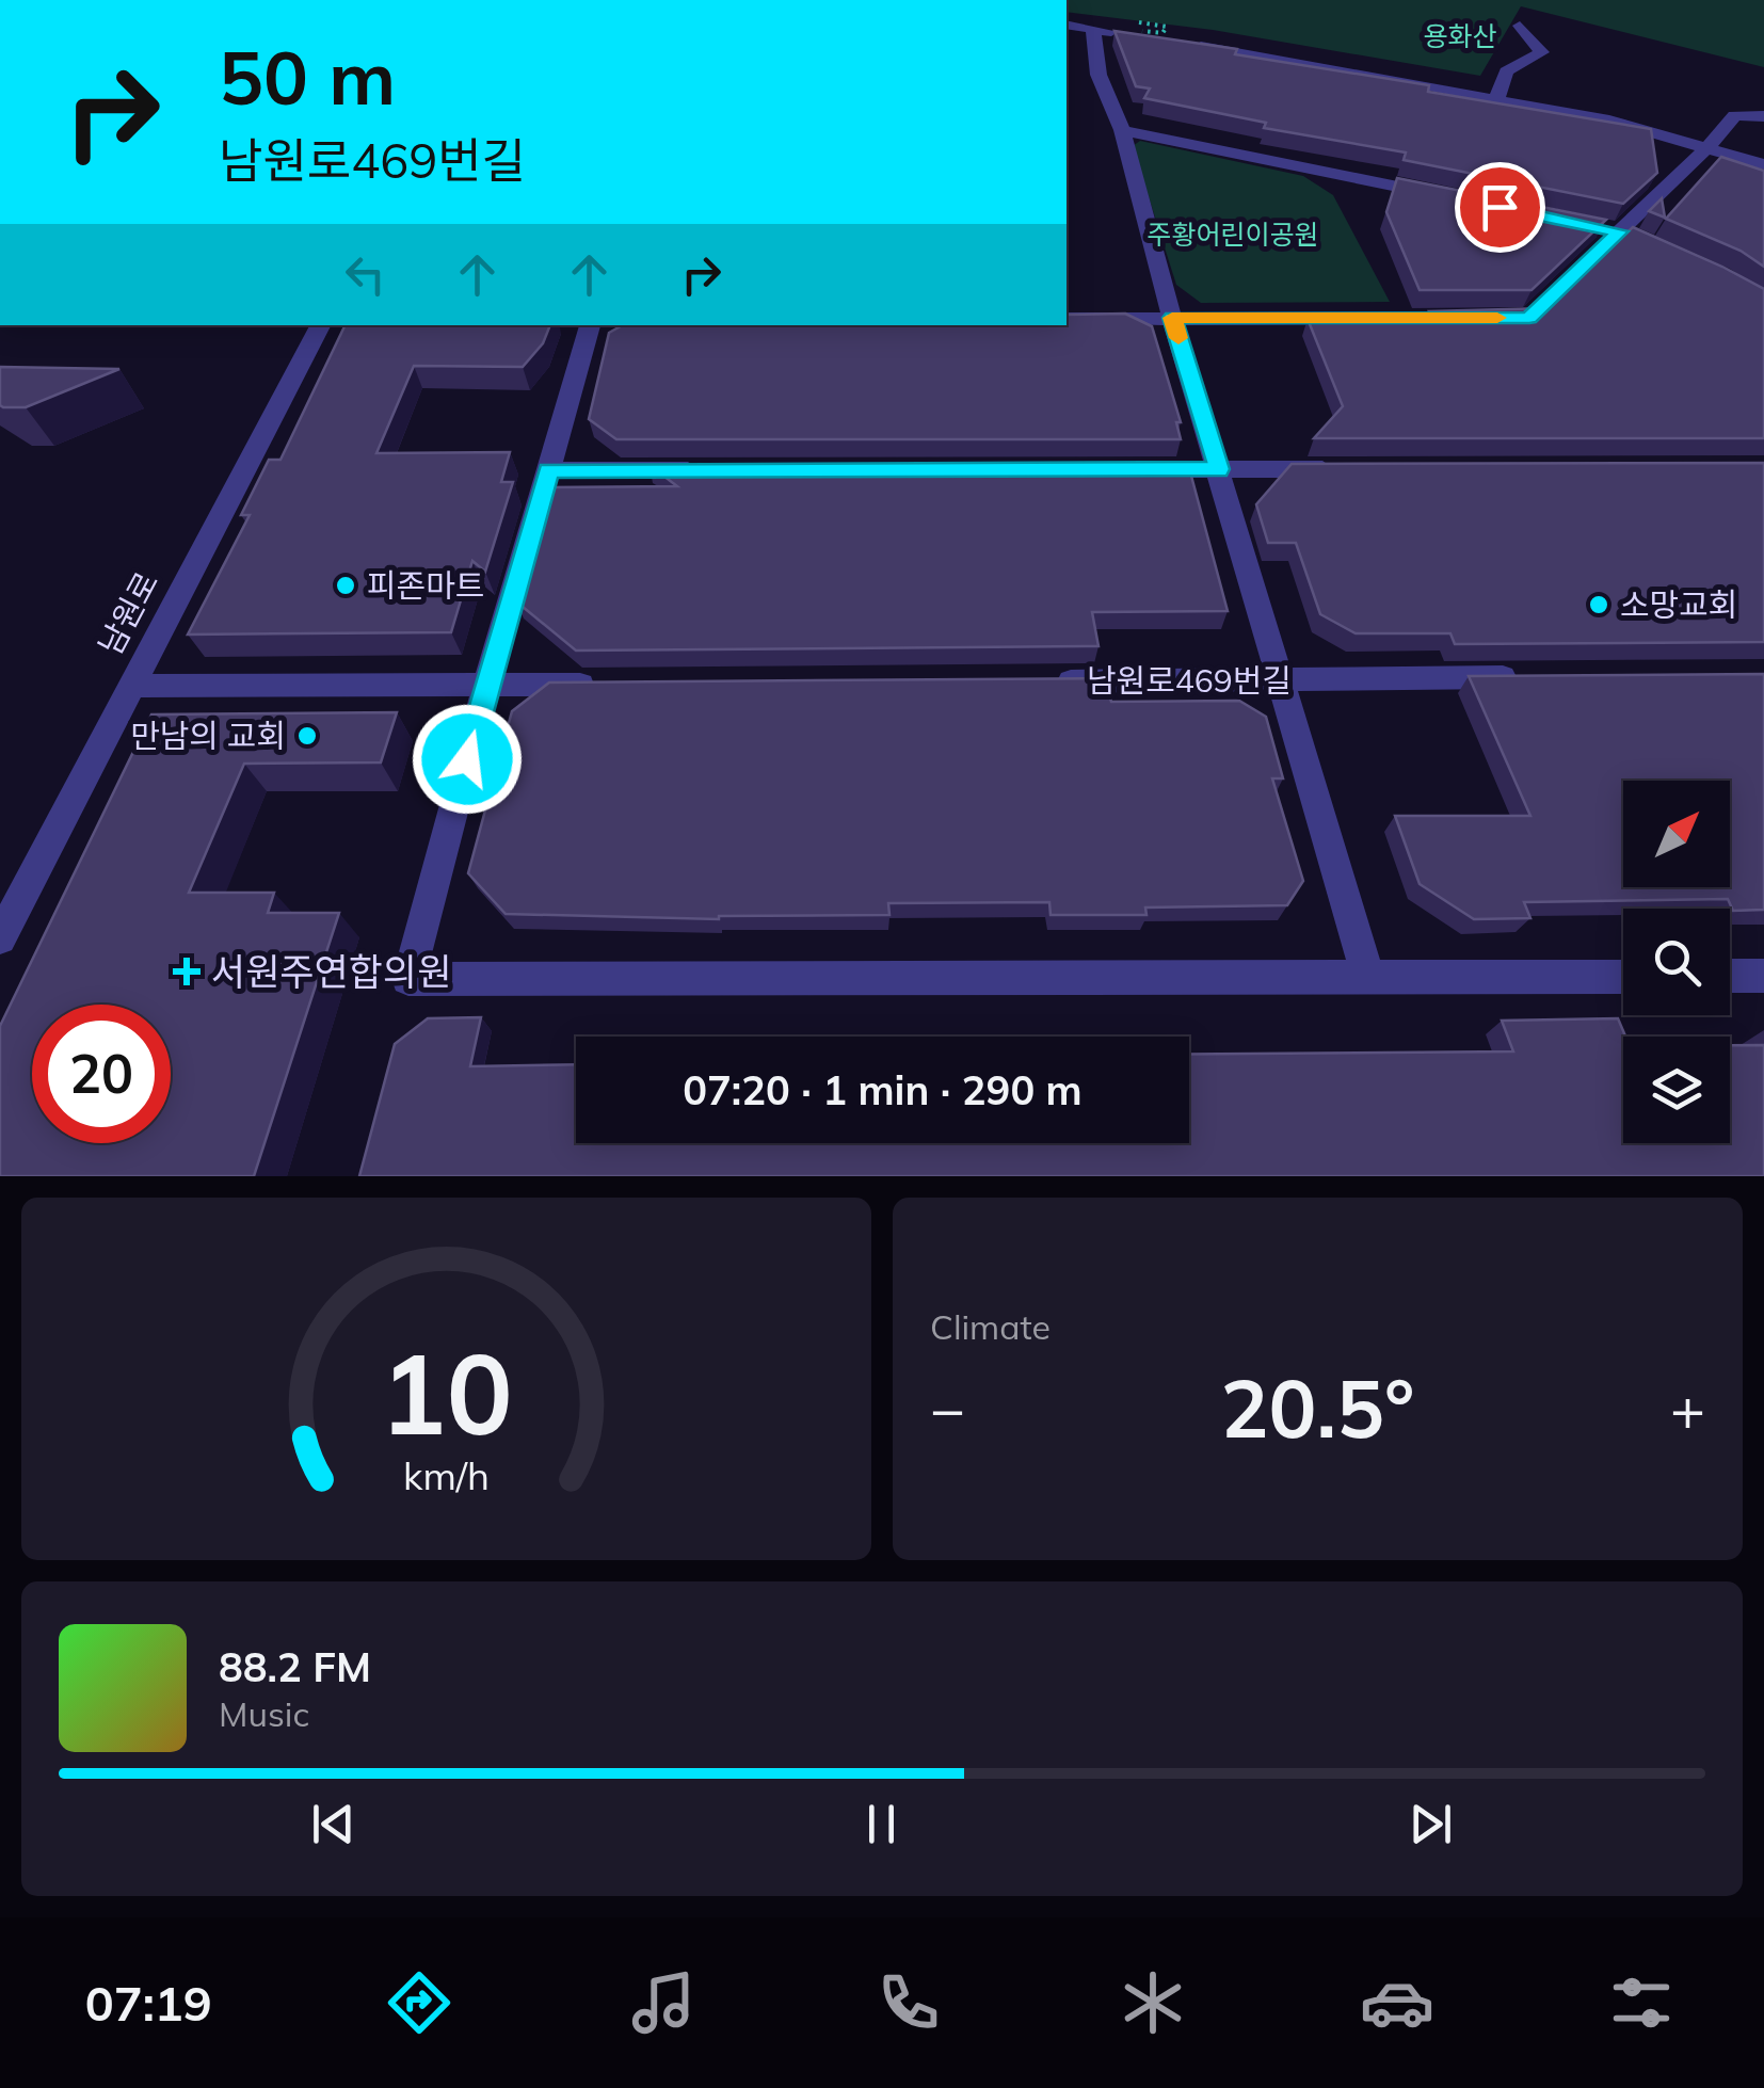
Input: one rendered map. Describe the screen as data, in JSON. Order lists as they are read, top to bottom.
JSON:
{
  "streets": {
    "street": ["남원로", "남원로469번길"]
  },
  "parks": ["용화산", "주황어린이공원"],
  "places": {
    "other": ["피존마트", "소망교회", "만남의 교회"],
    "health": ["서원주연합의원"]
  },
  "north": "top right",
  "page": {
    "turn": ["50 m", "남원로469번길"],
    "limit": "20",
    "trip": "07:20 · 1 min · 290 m",
    "tile": "Climate",
    "heat": ["−", "20.5°", "+"],
    "song": ["88.2 FM", "Music"],
    "tabs": "07:19",
    "gauge": ["10", "km/h"]
  }
}
